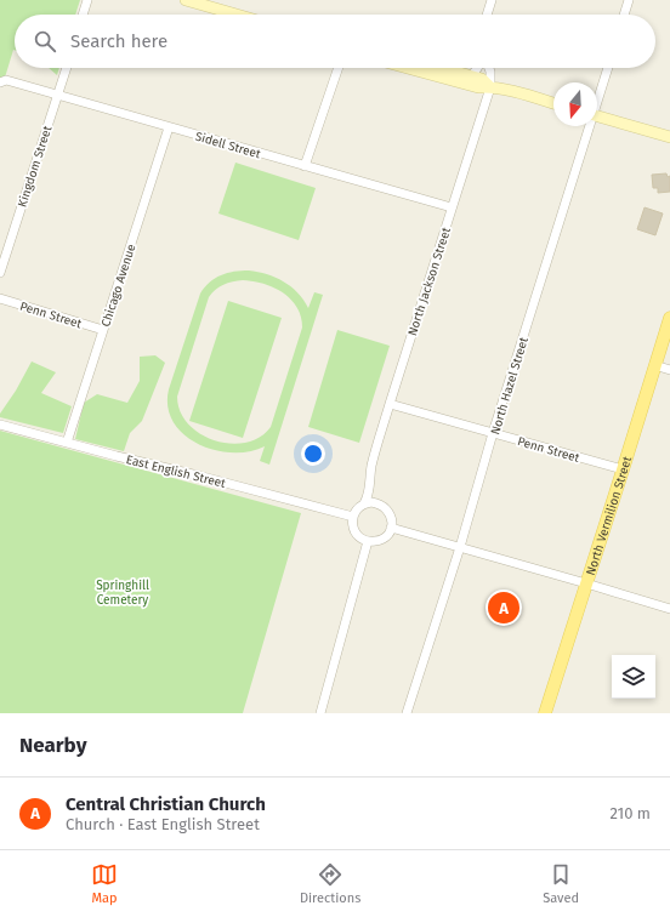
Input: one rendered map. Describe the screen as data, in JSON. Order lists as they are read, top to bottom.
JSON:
{
  "streets": {
    "main road": ["North Vermilion Street"],
    "street": [
      "Sidell Street",
      "Kingdom Street",
      "North Jackson Street",
      "Chicago Avenue",
      "Penn Street",
      "North Hazel Street",
      "East English Street"
    ]
  },
  "crossings": [
    ["Sidell Street", "Kingdom Street"],
    ["Sidell Street", "North Jackson Street"],
    ["Sidell Street", "Chicago Avenue"],
    ["North Jackson Street", "Penn Street"],
    ["North Jackson Street", "East English Street"],
    ["Chicago Avenue", "Penn Street"],
    ["Chicago Avenue", "East English Street"],
    ["Penn Street", "North Hazel Street"],
    ["Penn Street", "North Vermilion Street"]
  ],
  "parks": ["Springhill Cemetery"],
  "north": "bottom",
  "page": {
    "search": "Search here",
    "pins": "A",
    "heading": "Nearby",
    "list": [
      {
        "mark": "A",
        "name": "Central Christian Church",
        "note": "Church · East English Street",
        "value": "210 m"
      }
    ],
    "nav": ["Map", "Directions", "Saved"]
  }
}
